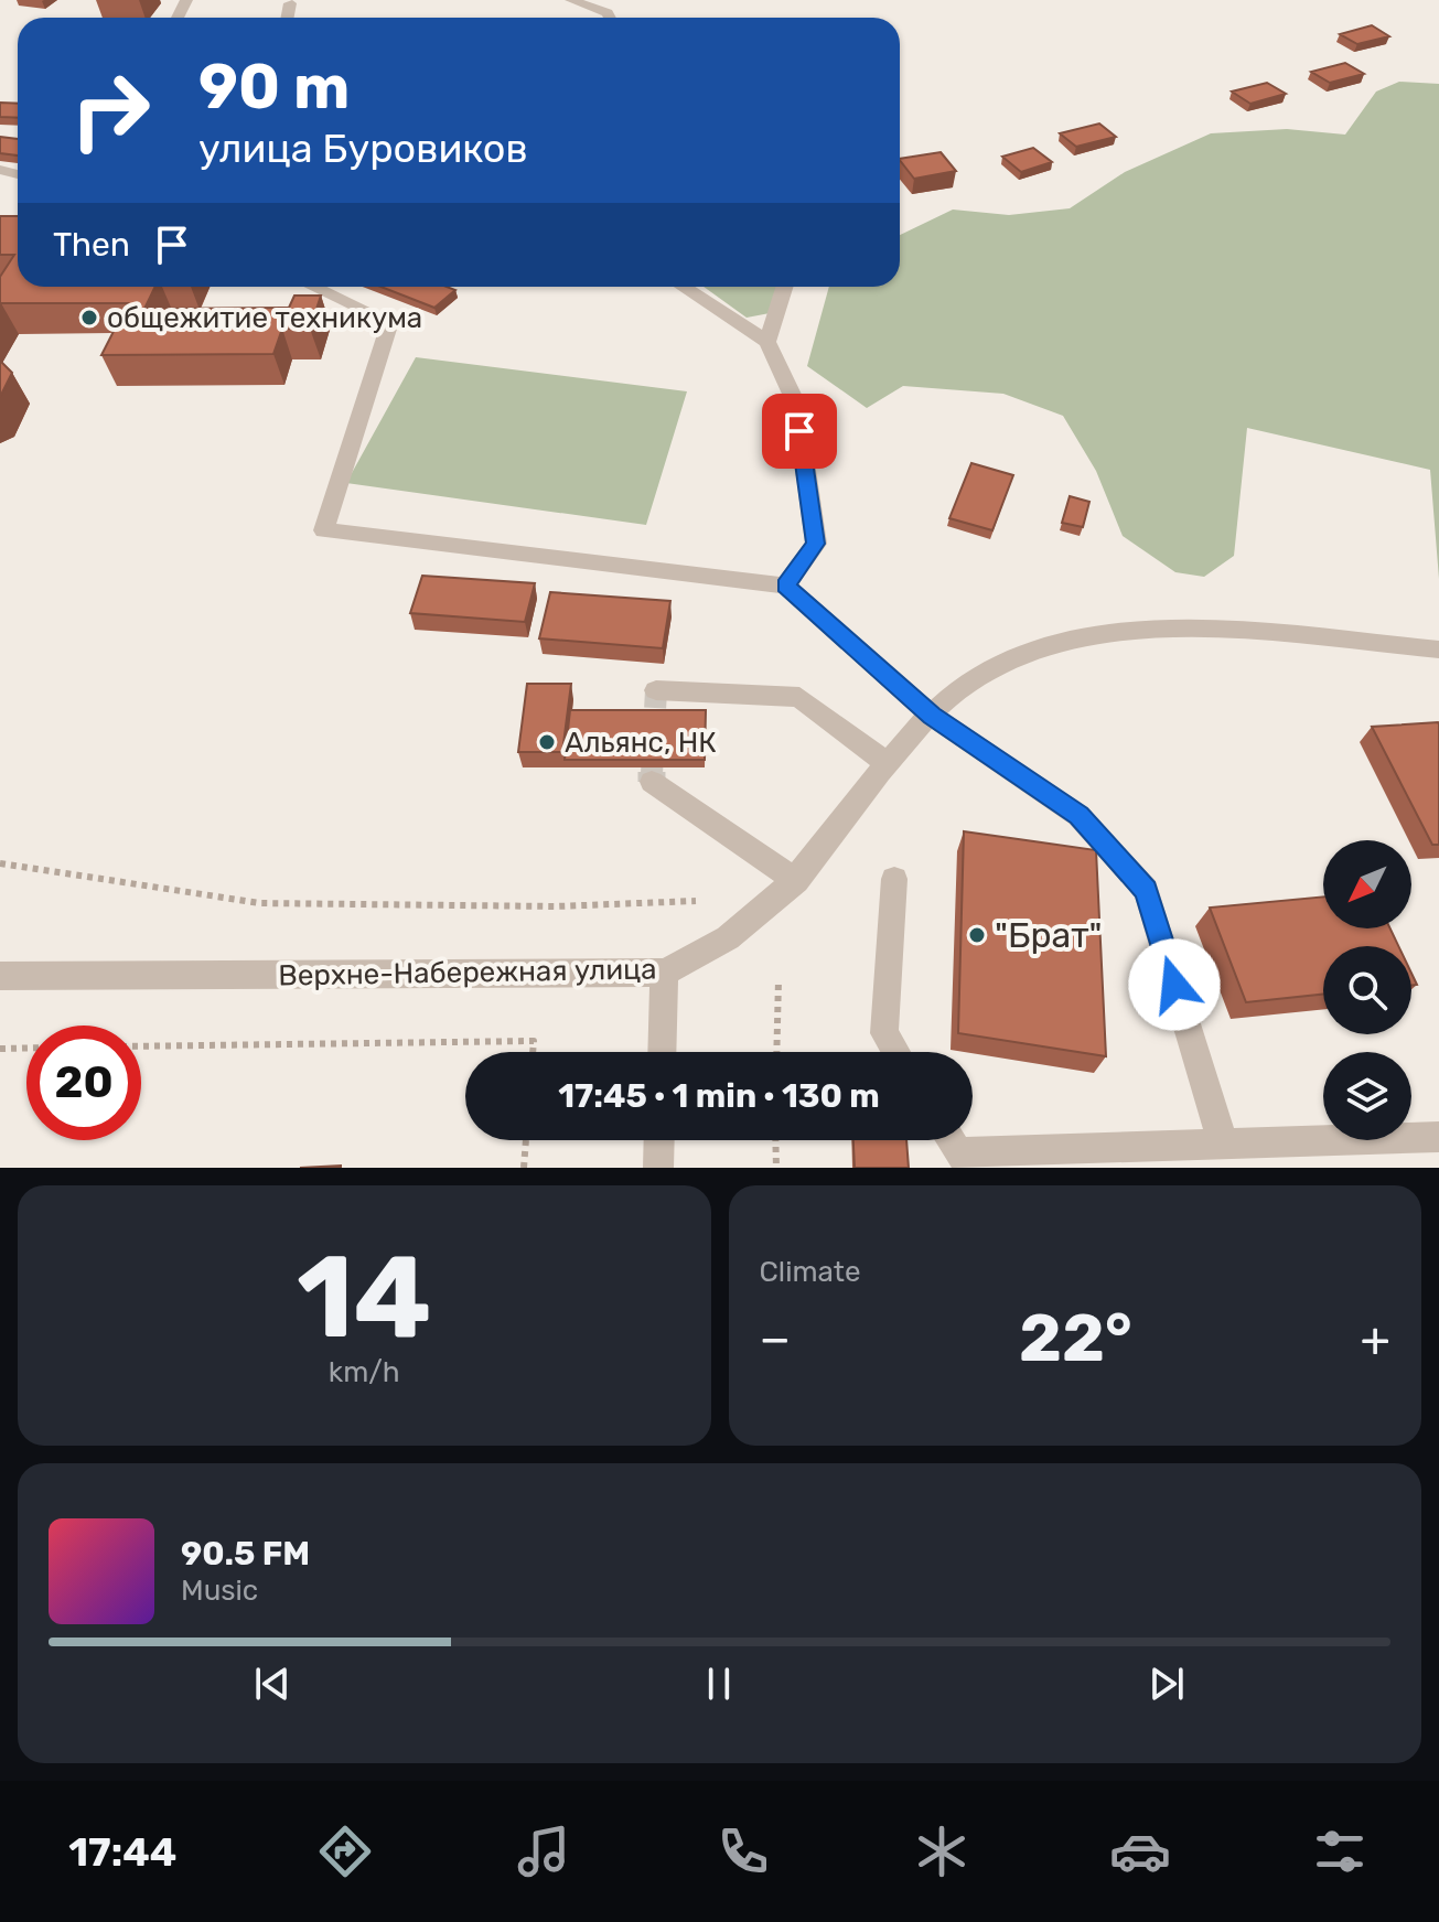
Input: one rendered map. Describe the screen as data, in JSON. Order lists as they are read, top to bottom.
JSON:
{
  "streets": {
    "street": ["Верхне-Набережная улица"]
  },
  "places": ["общежитие техникума", "Альянс, НК", "\"Брат\""],
  "north": "bottom left",
  "page": {
    "turn": ["90 m", "улица Буровиков"],
    "then": "Then",
    "limit": "20",
    "trip": "17:45 · 1 min · 130 m",
    "tile": [
      ["14", "km/h"],
      "Climate"
    ],
    "heat": ["−", "22°", "+"],
    "song": ["90.5 FM", "Music"],
    "tabs": "17:44"
  }
}
